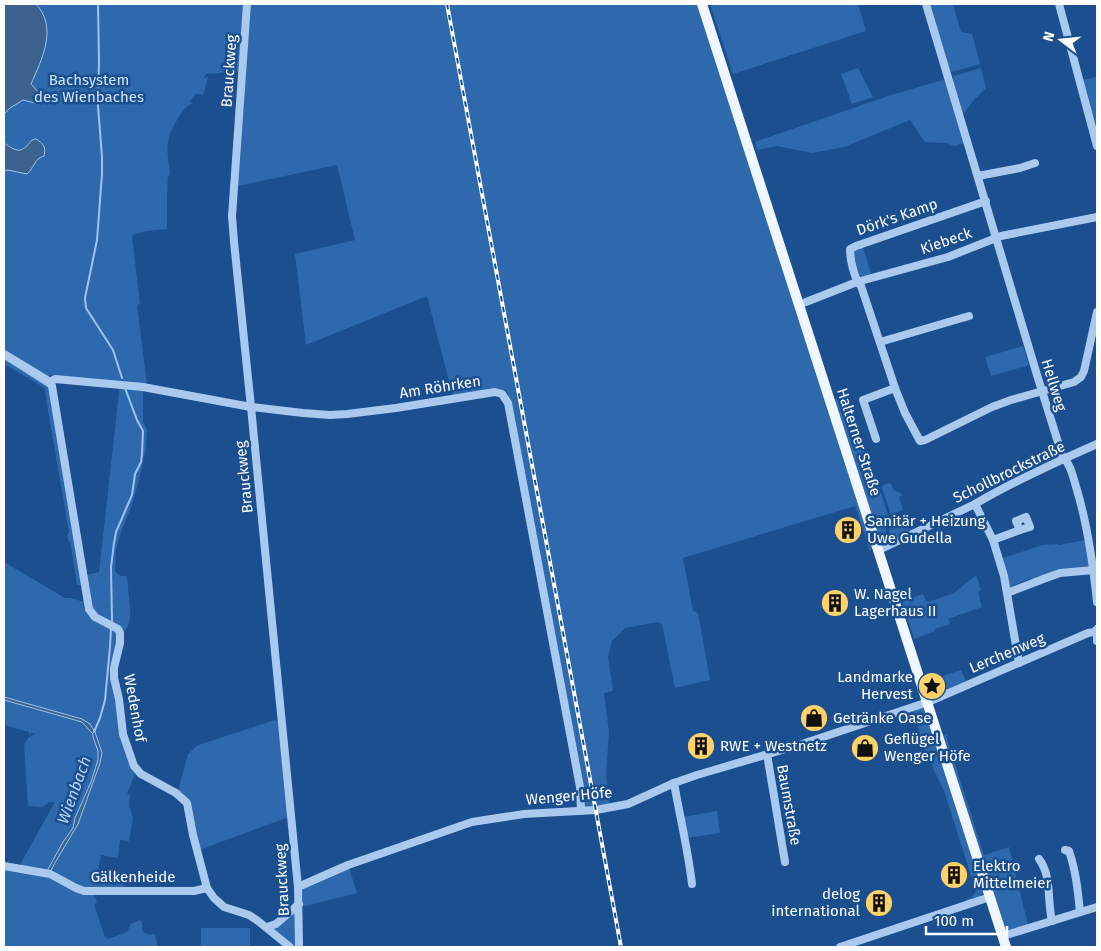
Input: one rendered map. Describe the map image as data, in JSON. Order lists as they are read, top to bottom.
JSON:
{
  "streets": {
    "main road": ["Halterner Straße"],
    "street": [
      "Brauckweg",
      "Dörk's Kamp",
      "Kiebeck",
      "Hellweg",
      "Am Röhrken",
      "Schollbrockstraße",
      "Lerchenweg",
      "Wedenhof",
      "Wenger Höfe",
      "Baumstraße",
      "Gälkenheide"
    ]
  },
  "crossings": [
    ["Brauckweg", "Am Röhrken"],
    ["Brauckweg", "Wenger Höfe"],
    ["Dörk's Kamp", "Kiebeck"],
    ["Dörk's Kamp", "Hellweg"],
    ["Kiebeck", "Hellweg"],
    ["Hellweg", "Schollbrockstraße"],
    ["Am Röhrken", "Wedenhof"],
    ["Am Röhrken", "Wenger Höfe"],
    ["Halterner Straße", "Schollbrockstraße"],
    ["Halterner Straße", "Lerchenweg"],
    ["Halterner Straße", "Wenger Höfe"],
    ["Lerchenweg", "Wenger Höfe"],
    ["Wedenhof", "Gälkenheide"],
    ["Wenger Höfe", "Baumstraße"]
  ],
  "water": ["Wienbach"],
  "parks": ["Bachsystem des Wienbaches"],
  "places": {
    "building": [
      "Sanitär + Heizung Uwe Gudella",
      "W. Nagel Lagerhaus II",
      "RWE + Westnetz",
      "Elektro Mittelmeier",
      "delog international"
    ],
    "place": ["Landmarke Hervest"],
    "shop": ["Getränke Oase", "Geflügel Wenger Höfe"]
  },
  "scale_bar": "100 m",
  "north": "left"
}
